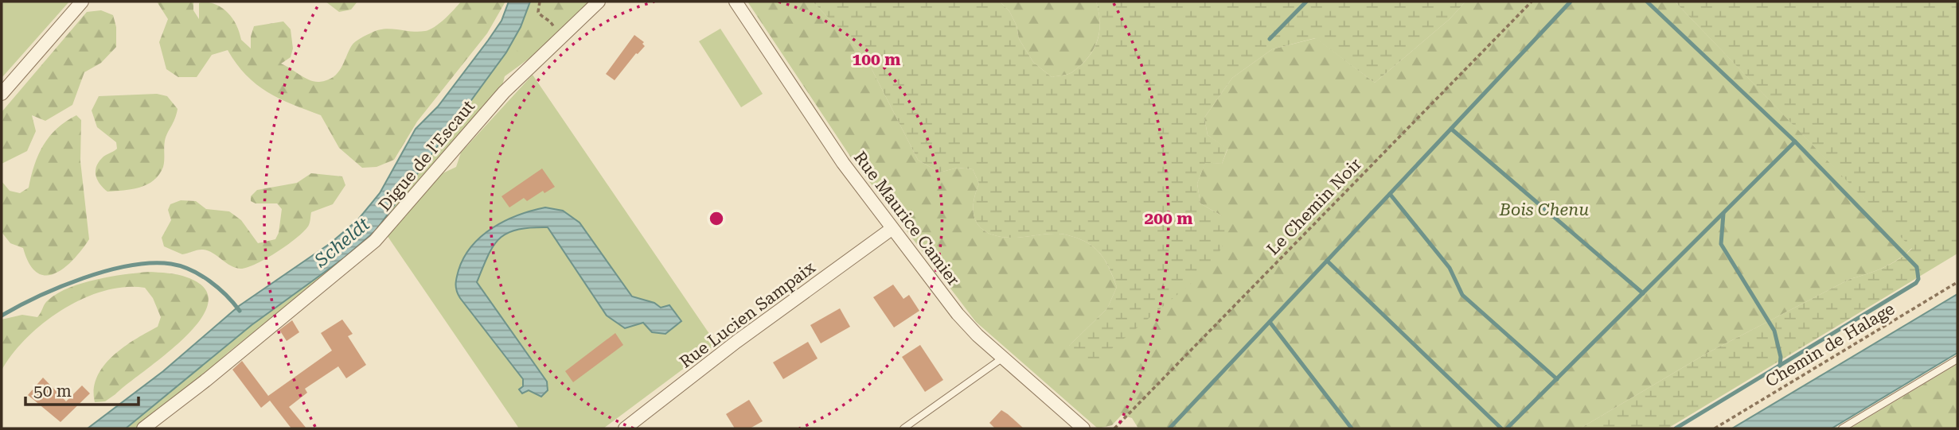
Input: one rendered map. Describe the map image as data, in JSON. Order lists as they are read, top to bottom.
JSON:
{
  "streets": {
    "street": ["Digue de l'Escaut", "Rue Maurice Camier", "Rue Lucien Sampaix"],
    "path": ["Le Chemin Noir", "Chemin de Halage"]
  },
  "crossings": [
    ["Rue Maurice Camier", "Rue Lucien Sampaix"]
  ],
  "water": ["Scheldt"],
  "parks": ["Bois Chenu"],
  "scale_bar": "50 m",
  "rings": ["100 m", "200 m"]
}
